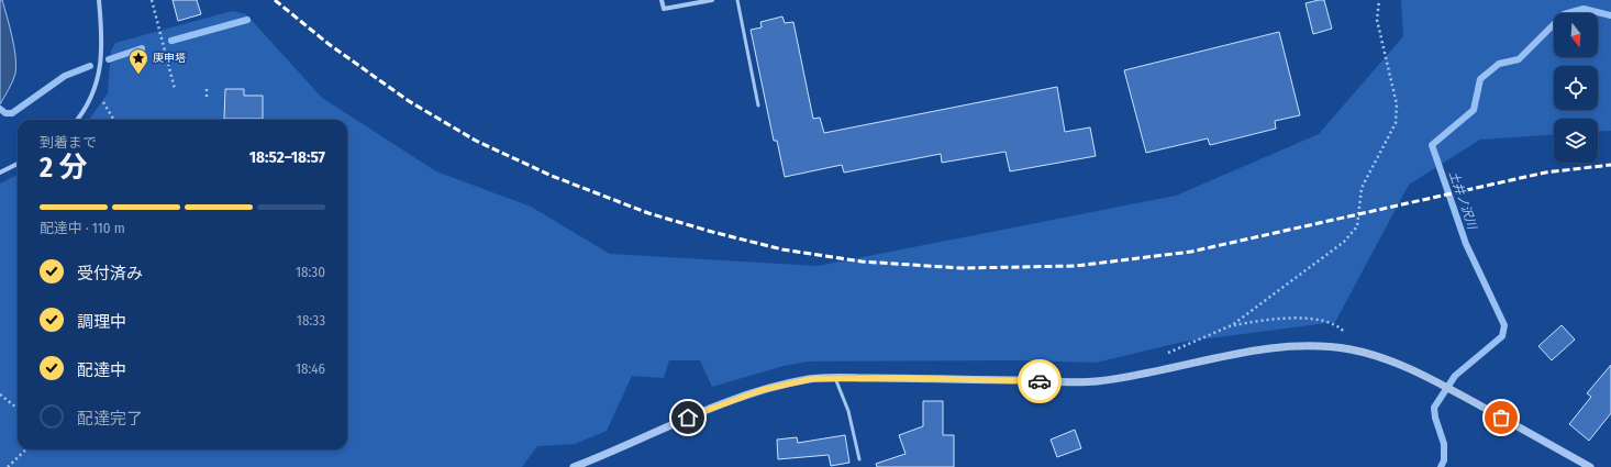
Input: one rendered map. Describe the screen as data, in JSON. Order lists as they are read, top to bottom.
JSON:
{
  "water": ["土井ノ沢川"],
  "places": {
    "place": ["庚申塔"]
  },
  "north": "bottom",
  "page": {
    "heading": ["2 分", "到着まで", "18:52–18:57"],
    "bar": "配達中 · 110 m",
    "list": [
      ["受付済み", "18:30"],
      ["調理中", "18:33"],
      ["配達中", "18:46"],
      "配達完了"
    ]
  }
}
